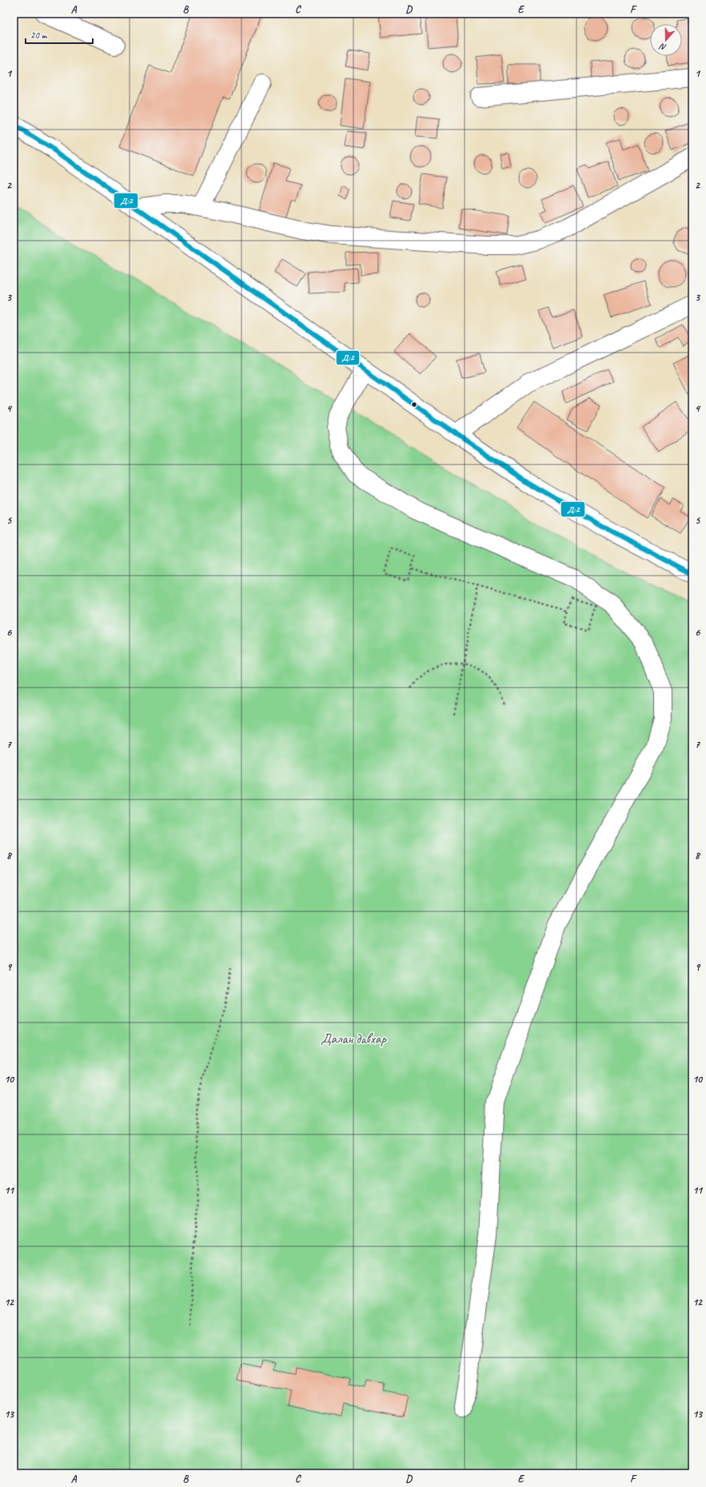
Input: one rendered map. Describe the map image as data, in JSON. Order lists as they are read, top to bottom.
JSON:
{
  "parks": ["Далан давхар"],
  "lines": ["transit line Д:2"],
  "scale_bar": "20 m",
  "north": "bottom",
  "grid": {
    "columns": [
      "A",
      "B",
      "C",
      "D",
      "E",
      "F"
    ],
    "rows": [
      "1",
      "2",
      "3",
      "4",
      "5",
      "6",
      "7",
      "8",
      "9",
      "10",
      "11",
      "12",
      "13"
    ]
  }
}
